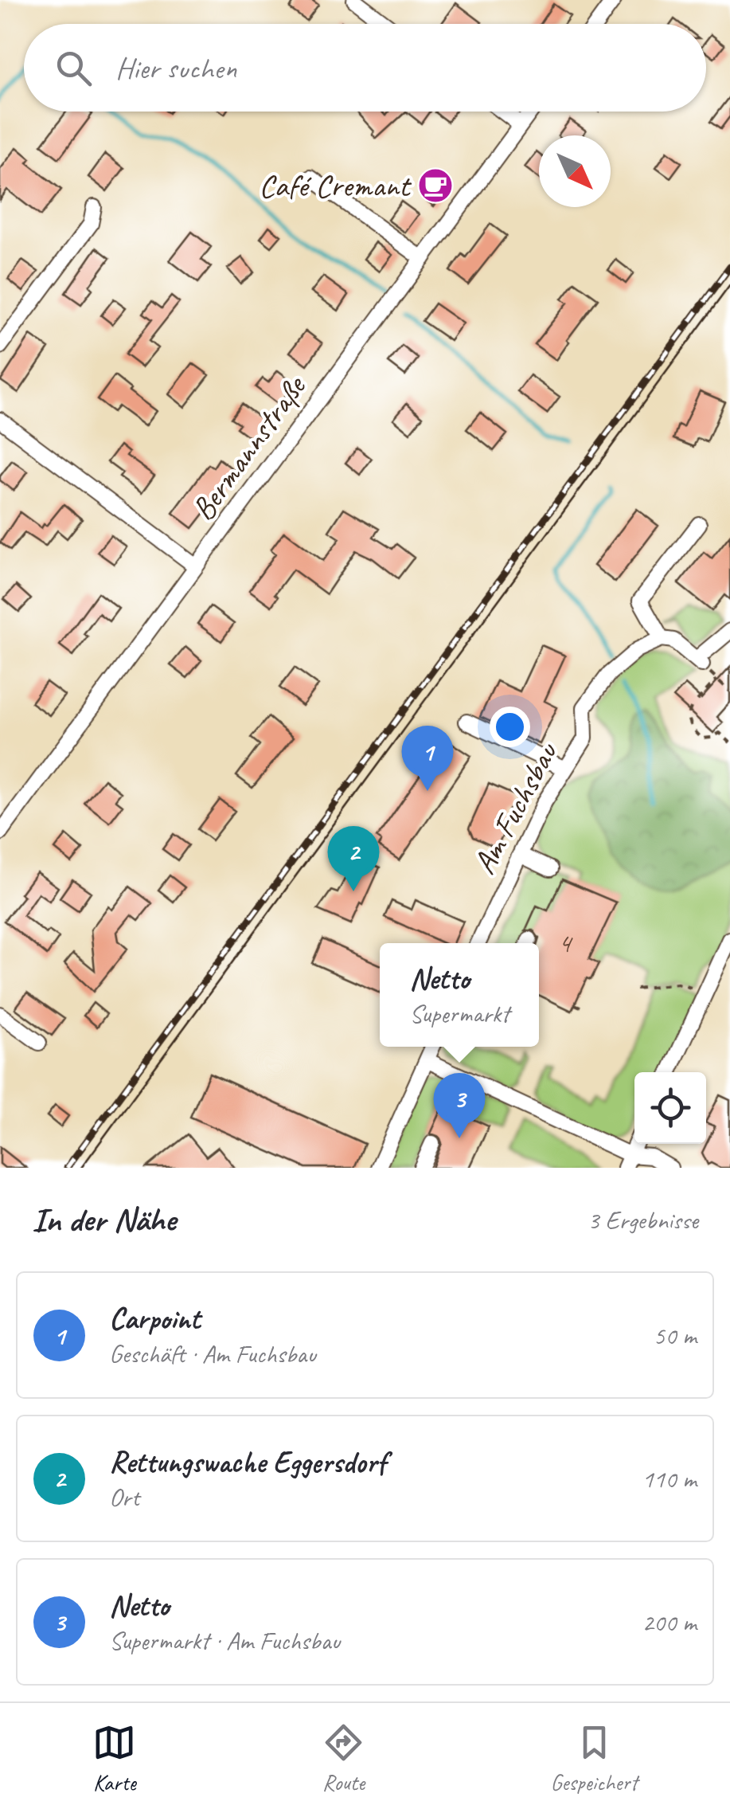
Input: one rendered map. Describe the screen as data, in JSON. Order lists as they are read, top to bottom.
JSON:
{
  "streets": {
    "street": ["Bermannstraße", "Am Fuchsbau"]
  },
  "places": {
    "cafe": ["Café Cremant"]
  },
  "house_numbers": ["4"],
  "north": "bottom right",
  "page": {
    "search": "Hier suchen",
    "pins": ["1", "2", "3"],
    "popup": ["Netto", "Supermarkt"],
    "heading": ["In der Nähe", "3 Ergebnisse"],
    "list": [
      {
        "mark": "1",
        "name": "Carpoint",
        "note": "Geschäft · Am Fuchsbau",
        "value": "50 m"
      },
      {
        "mark": "2",
        "name": "Rettungswache Eggersdorf",
        "note": "Ort",
        "value": "110 m"
      },
      {
        "mark": "3",
        "name": "Netto",
        "note": "Supermarkt · Am Fuchsbau",
        "value": "200 m"
      }
    ],
    "nav": ["Karte", "Route", "Gespeichert"]
  }
}
